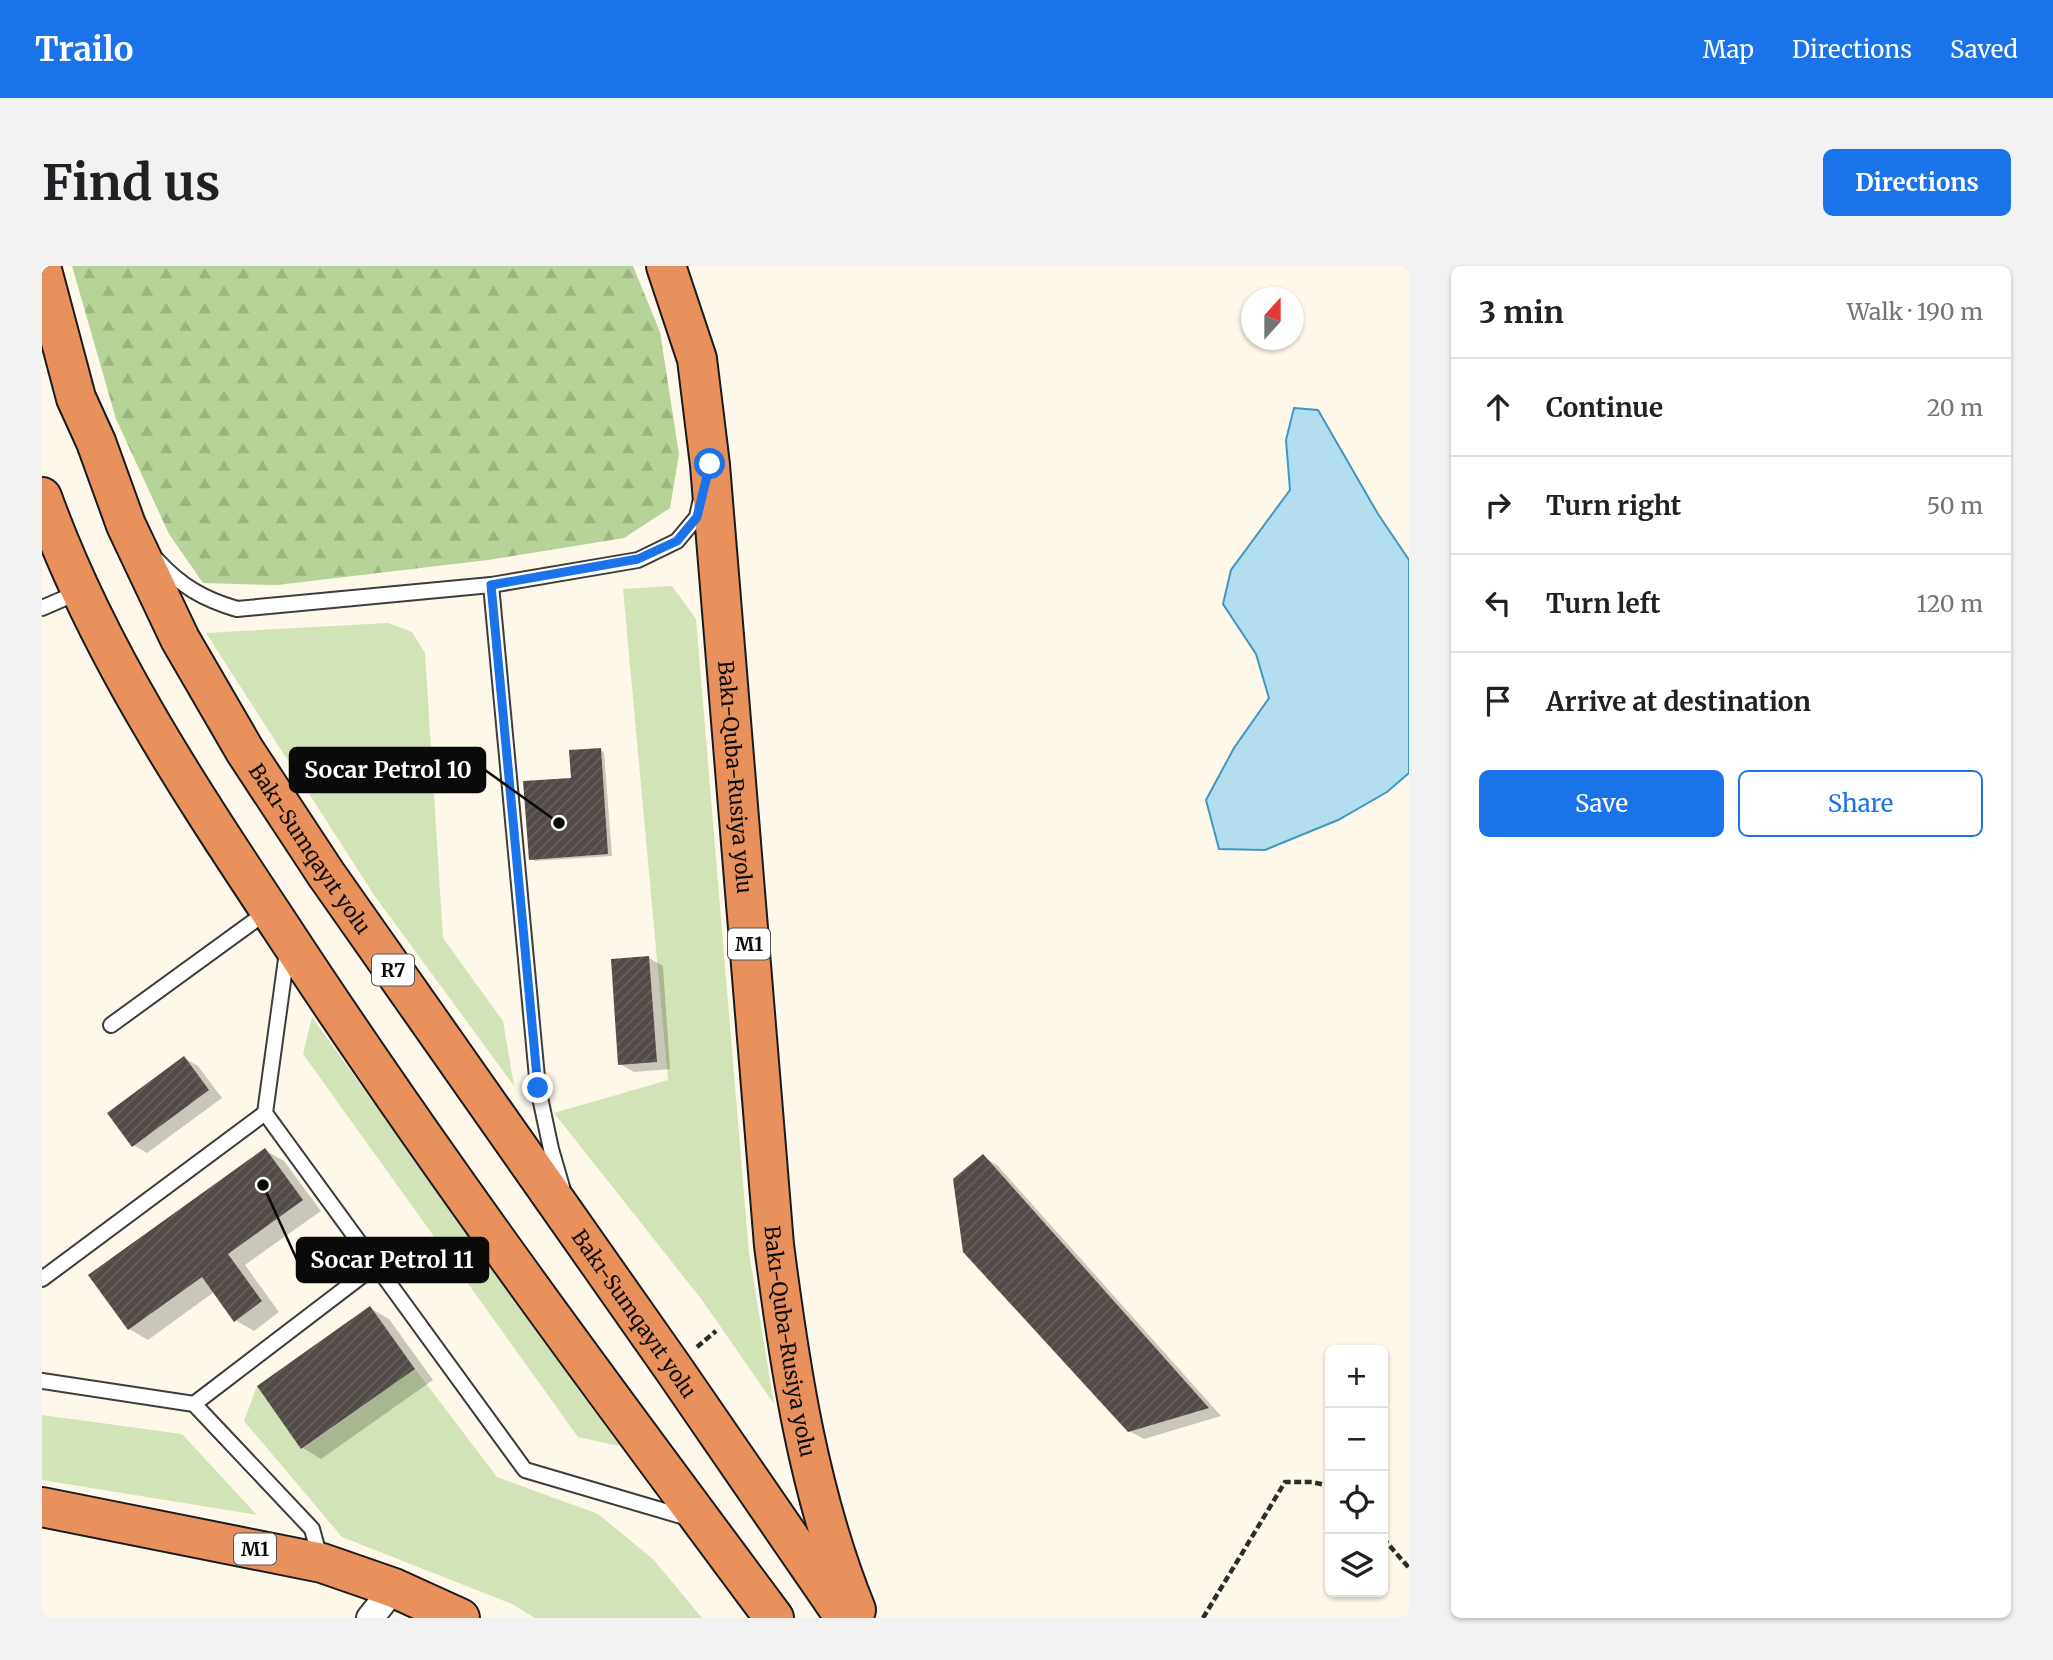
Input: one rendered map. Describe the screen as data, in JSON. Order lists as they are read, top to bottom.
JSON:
{
  "streets": {
    "highway": [
      "Bakı-Quba-Rusiya yolu",
      "Bakı-Sumqayıt yolu",
      "M1",
      "R7"
    ]
  },
  "places": ["Socar Petrol 10", "Socar Petrol 11"],
  "north": "top",
  "page": {
    "header": "Trailo",
    "nav": ["Map", "Directions", "Saved"],
    "buttons": [
      "Directions",
      ["Save", "Share"]
    ],
    "title": "Find us",
    "heading": ["3 min", "Walk · 190 m"],
    "list": [
      ["Continue", "20 m"],
      ["Turn right", "50 m"],
      ["Turn left", "120 m"],
      "Arrive at destination"
    ],
    "map_buttons": ["+", "−"]
  }
}
